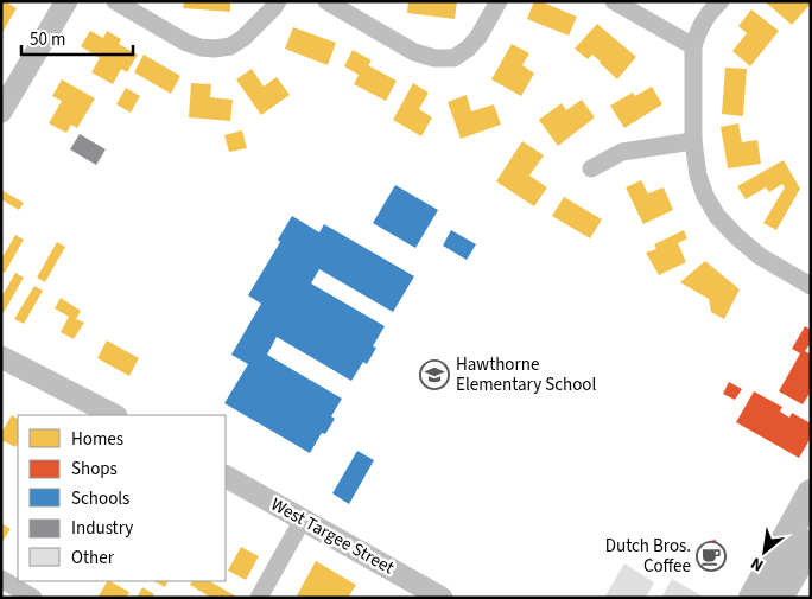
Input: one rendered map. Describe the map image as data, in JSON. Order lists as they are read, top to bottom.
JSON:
{
  "streets": {
    "street": ["West Targee Street"]
  },
  "places": {
    "school or university": ["Hawthorne Elementary School"],
    "cafe": ["Dutch Bros. Coffee"]
  },
  "legend": [
    "Homes",
    "Shops",
    "Schools",
    "Industry",
    "Other"
  ],
  "scale_bar": "50 m",
  "north": "bottom left"
}
